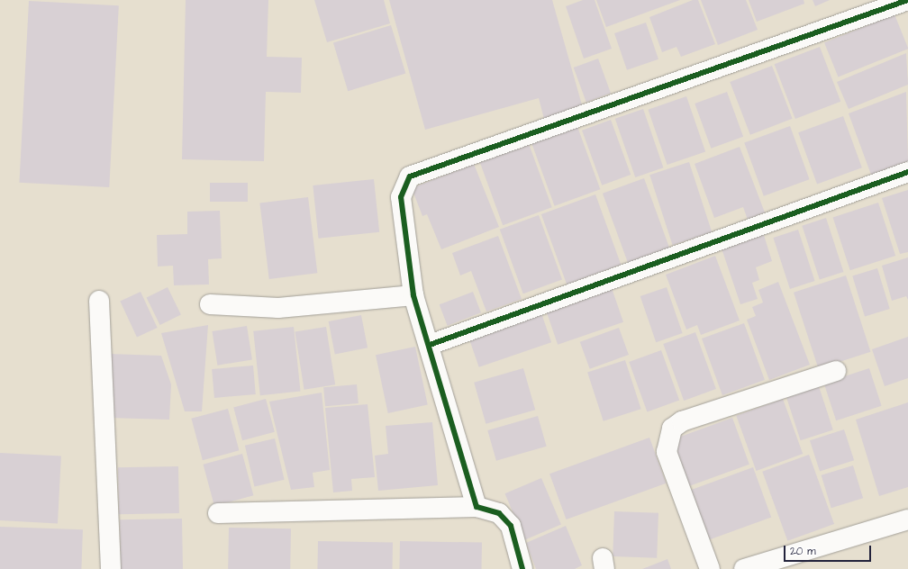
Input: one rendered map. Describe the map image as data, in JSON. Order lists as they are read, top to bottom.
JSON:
{
  "scale_bar": "20 m"
}
